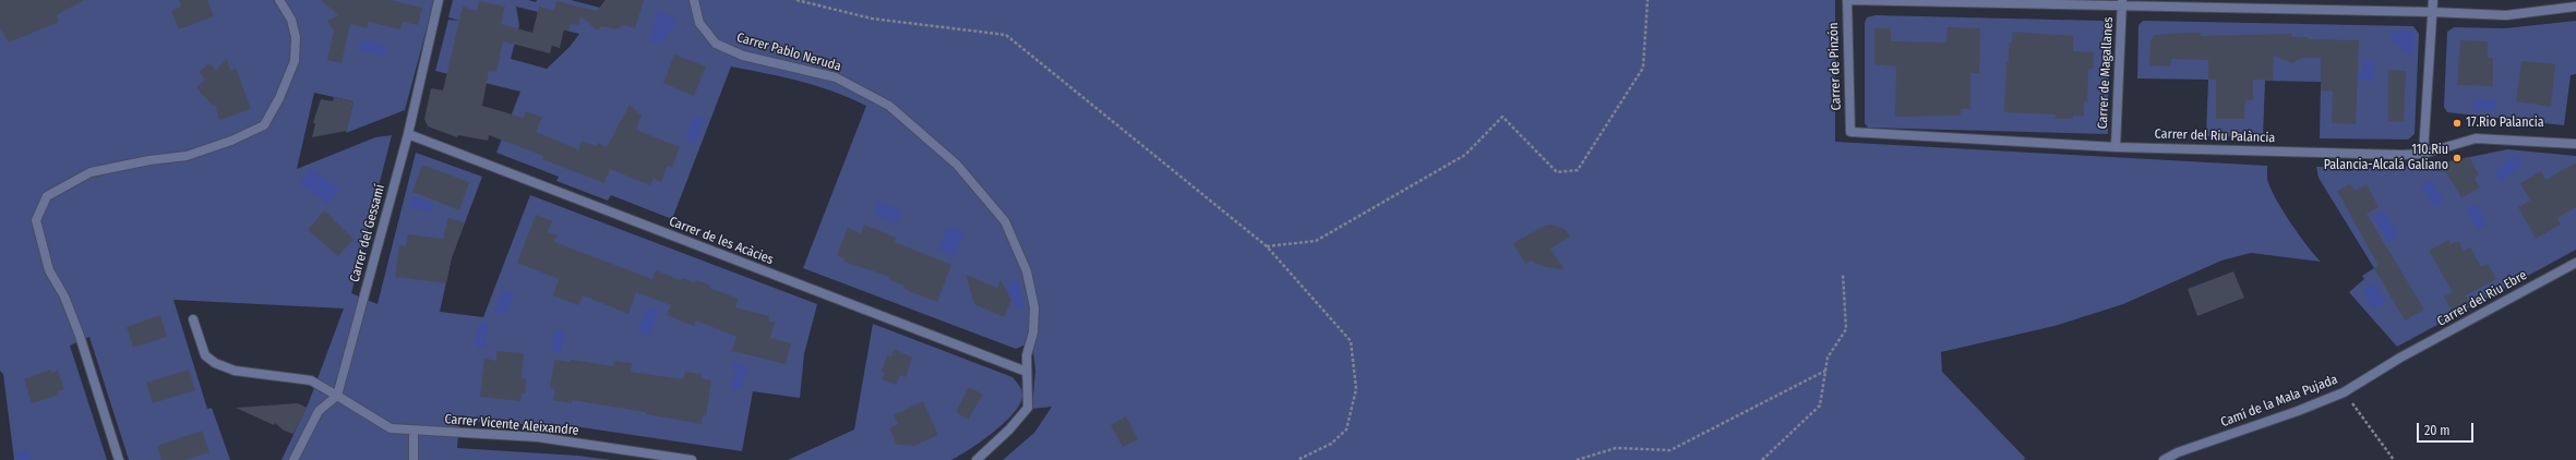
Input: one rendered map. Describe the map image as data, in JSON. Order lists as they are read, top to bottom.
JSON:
{
  "streets": {
    "street": [
      "Carrer Pablo Neruda",
      "Carrer de Pinzón",
      "Carrer de Magallanes",
      "Carrer del Riu Palància",
      "Carrer del Gessamí",
      "Carrer de les Acàcies",
      "Carrer del Riu Ebre",
      "Camí de la Mala Pujada",
      "Carrer Vicente Aleixandre"
    ]
  },
  "crossings": [
    ["Carrer Pablo Neruda", "Carrer de les Acàcies"],
    ["Carrer de Pinzón", "Carrer del Riu Palància"],
    ["Carrer de Magallanes", "Carrer del Riu Palància"],
    ["Carrer del Gessamí", "Carrer de les Acàcies"],
    ["Carrer del Gessamí", "Carrer Vicente Aleixandre"],
    ["Carrer del Riu Ebre", "Camí de la Mala Pujada"]
  ],
  "places": ["17.Rio Palancia", "110.Riu Palancia-Alcalá Galiano"],
  "scale_bar": "20 m"
}
